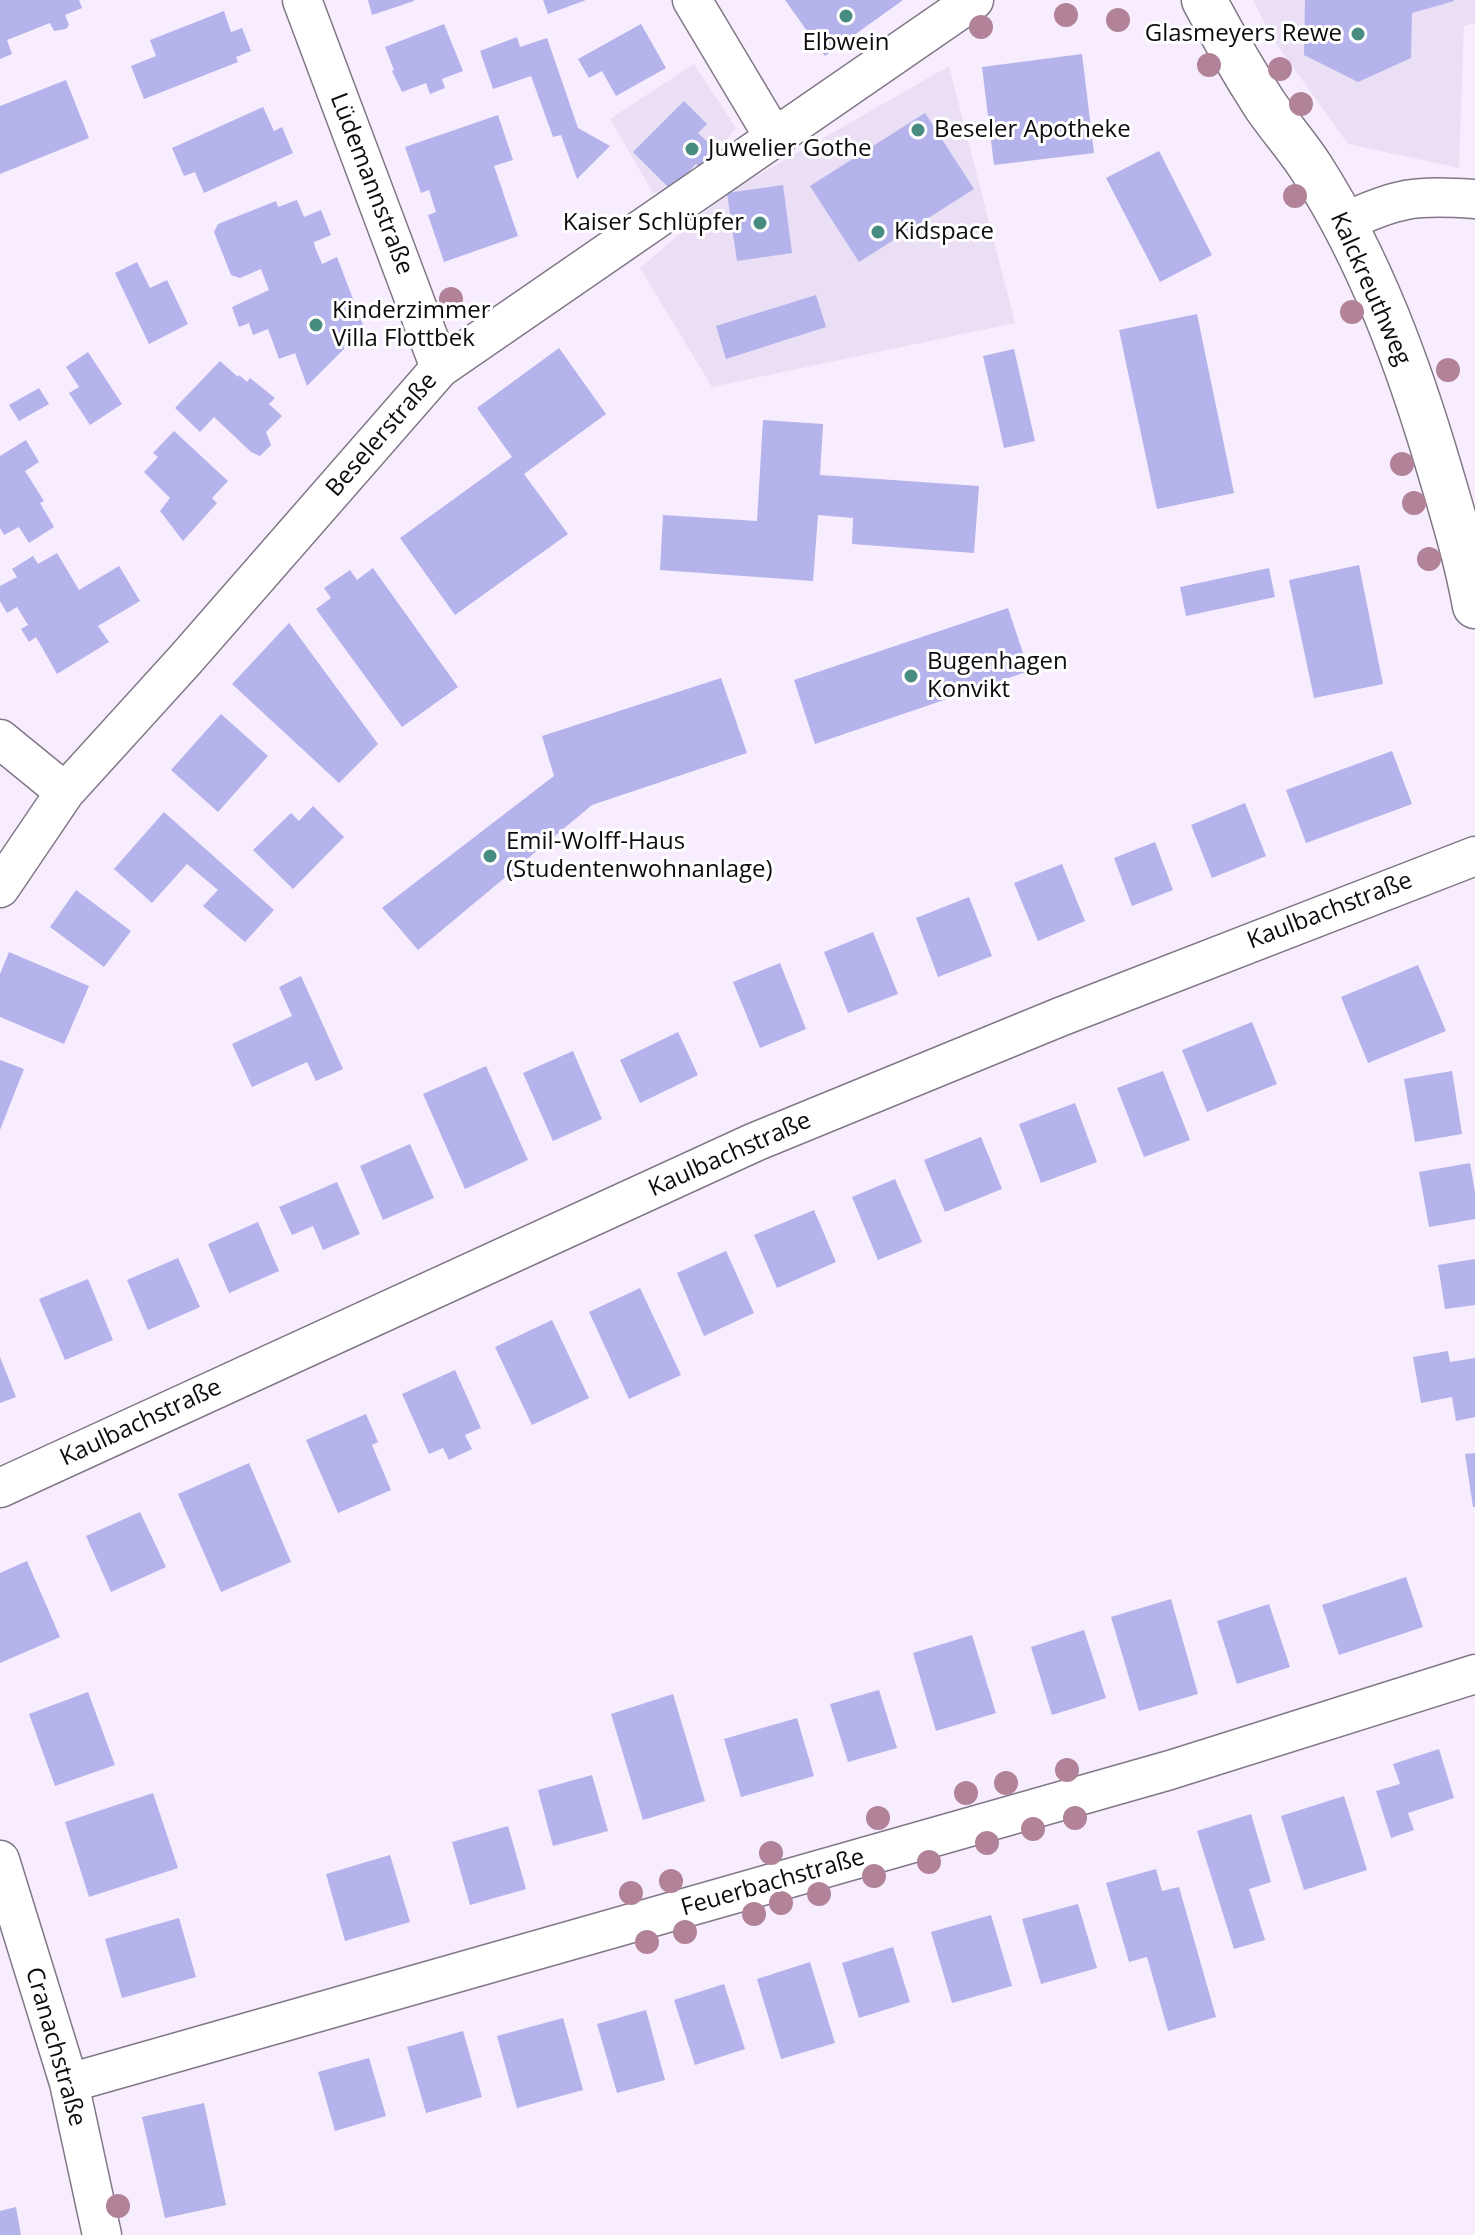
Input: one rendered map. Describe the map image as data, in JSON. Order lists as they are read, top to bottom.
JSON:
{
  "streets": {
    "street": [
      "Lüdemannstraße",
      "Kalckreuthweg",
      "Beselerstraße",
      "Kaulbachstraße",
      "Feuerbachstraße",
      "Cranachstraße"
    ]
  },
  "crossings": [
    ["Lüdemannstraße", "Beselerstraße"],
    ["Feuerbachstraße", "Cranachstraße"]
  ],
  "places": [
    "Elbwein",
    "Glasmeyers Rewe",
    "Beseler Apotheke",
    "Juwelier Gothe",
    "Kaiser Schlüpfer",
    "Kidspace",
    "Kinderzimmer Villa Flottbek",
    "Bugenhagen Konvikt",
    "Emil-Wolff-Haus (Studentenwohnanlage)"
  ]
}
